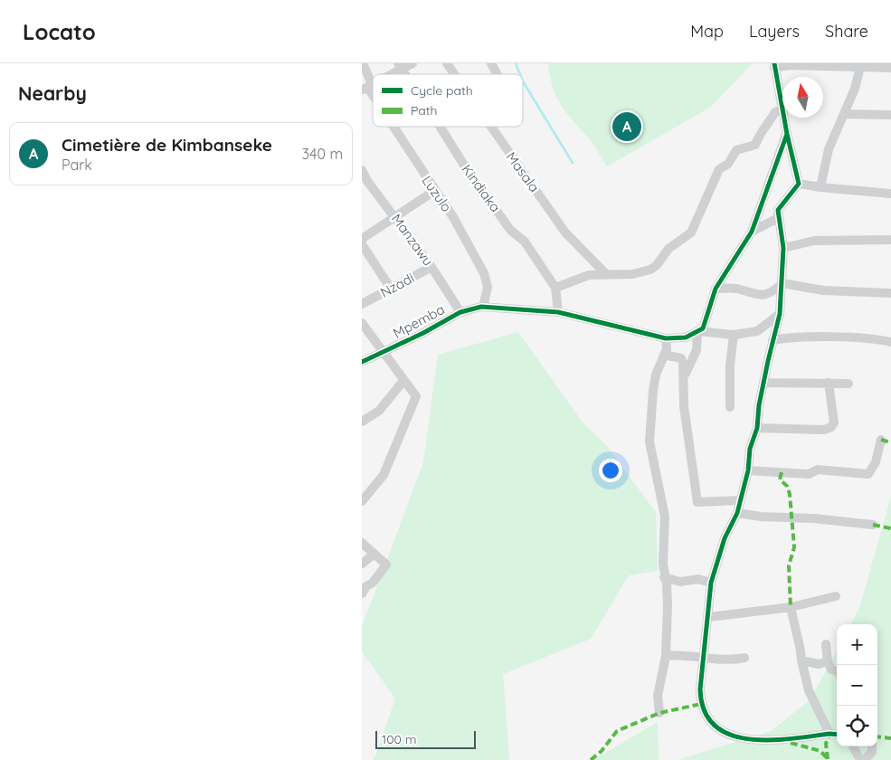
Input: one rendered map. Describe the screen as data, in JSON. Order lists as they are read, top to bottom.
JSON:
{
  "streets": {
    "street": [
      "Masala",
      "Kindiaka",
      "Luzulo",
      "Manzawu",
      "Nzadi",
      "Mpemba"
    ]
  },
  "crossings": [
    ["Kindiaka", "Mpemba"],
    ["Luzulo", "Mpemba"],
    ["Manzawu", "Nzadi"],
    ["Manzawu", "Mpemba"]
  ],
  "legend": ["Cycle path", "Path"],
  "scale_bar": "100 m",
  "north": "top",
  "page": {
    "header": "Locato",
    "nav": ["Map", "Layers", "Share"],
    "heading": "Nearby",
    "pins": "A",
    "list": [
      {
        "mark": "A",
        "name": "Cimetière de Kimbanseke",
        "note": "Park",
        "value": "340 m"
      }
    ],
    "map_buttons": ["+", "−"],
    "scale": "100 m"
  }
}
